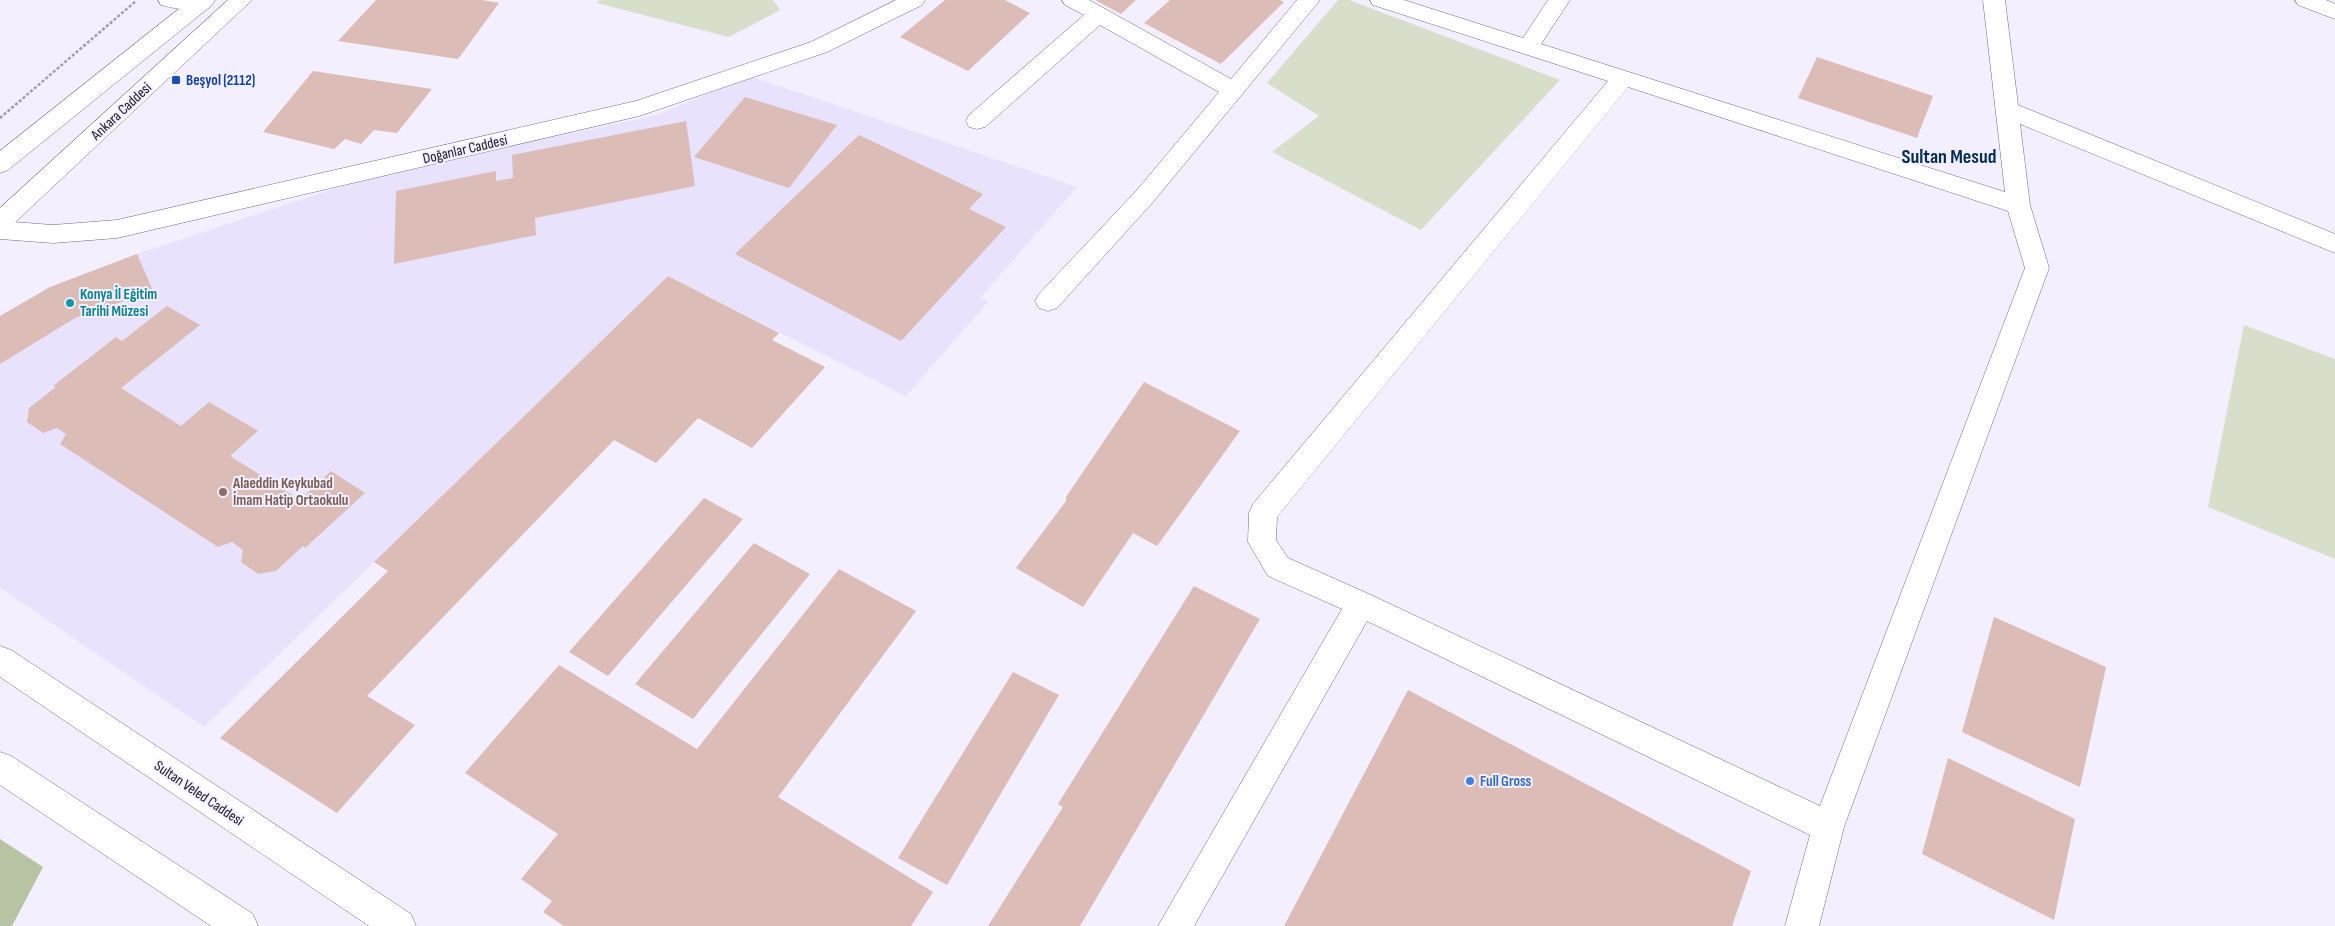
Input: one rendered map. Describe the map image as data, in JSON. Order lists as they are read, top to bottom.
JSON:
{
  "streets": {
    "street": ["Ankara Caddesi", "Doğanlar Caddesi", "Sultan Veled Caddesi"]
  },
  "districts": ["Sultan Mesud"],
  "places": {
    "transit": ["Beşyol (2112)"],
    "other": ["Konya İl Eğitim Tarihi Müzesi", "Alaeddin Keykubad İmam Hatip Ortaokulu", "Full Gross"]
  }
}
